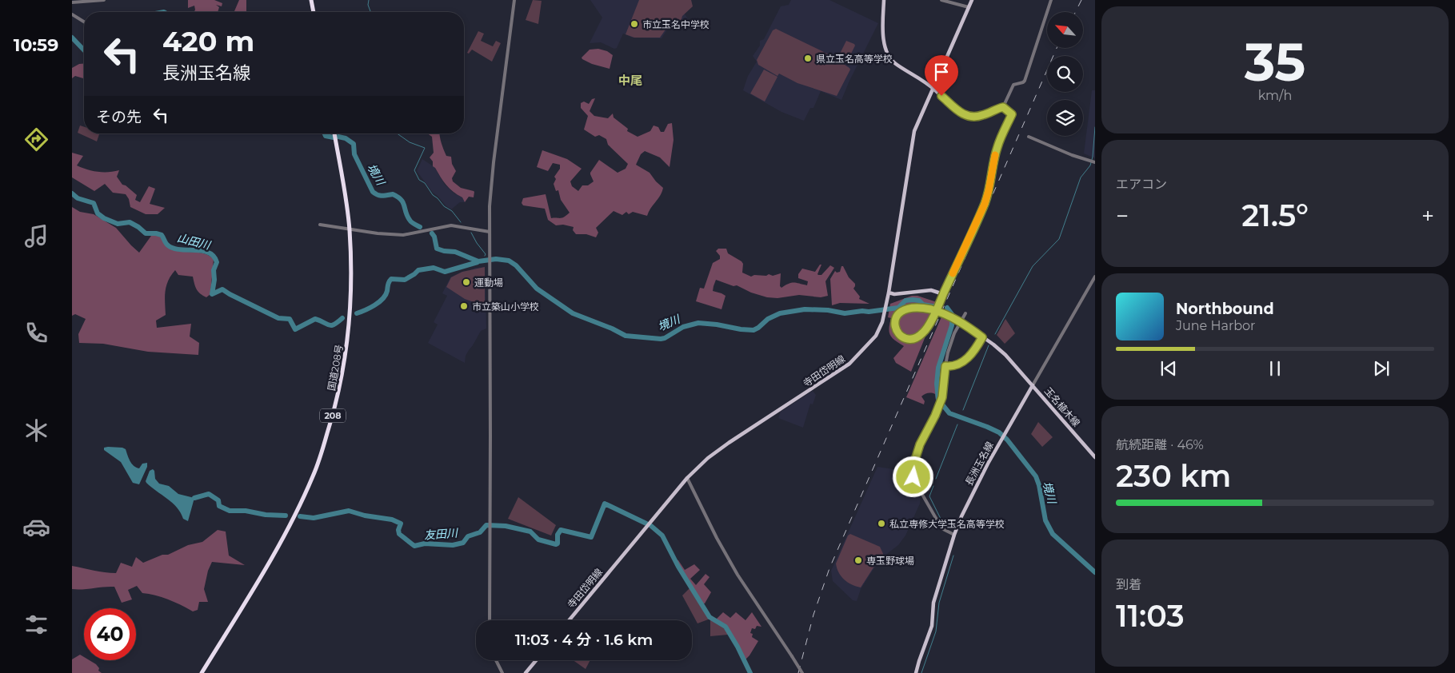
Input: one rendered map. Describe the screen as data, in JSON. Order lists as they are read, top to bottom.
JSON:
{
  "streets": {
    "highway": ["国道208号", "208"],
    "main road": ["寺田岱明線", "玉名植木線", "長洲玉名線"]
  },
  "crossings": [
    ["玉名植木線", "長洲玉名線"]
  ],
  "districts": ["中尾"],
  "water": ["境川", "山田川", "友田川"],
  "places": [
    "市立玉名中学校",
    "県立玉名高等学校",
    "運動場",
    "市立築山小学校",
    "私立専修大学玉名高等学校",
    "専玉野球場"
  ],
  "north": "top left",
  "page": {
    "tabs": "10:59",
    "tile": [
      ["35", "km/h"],
      "エアコン",
      ["航続距離 · 46%", "230 km"],
      ["到着", "11:03"]
    ],
    "turn": ["420 m", "長洲玉名線"],
    "then": "その先",
    "heat": ["−", "21.5°", "+"],
    "song": ["Northbound", "June Harbor"],
    "limit": "40",
    "trip": "11:03 · 4 分 · 1.6 km"
  }
}
